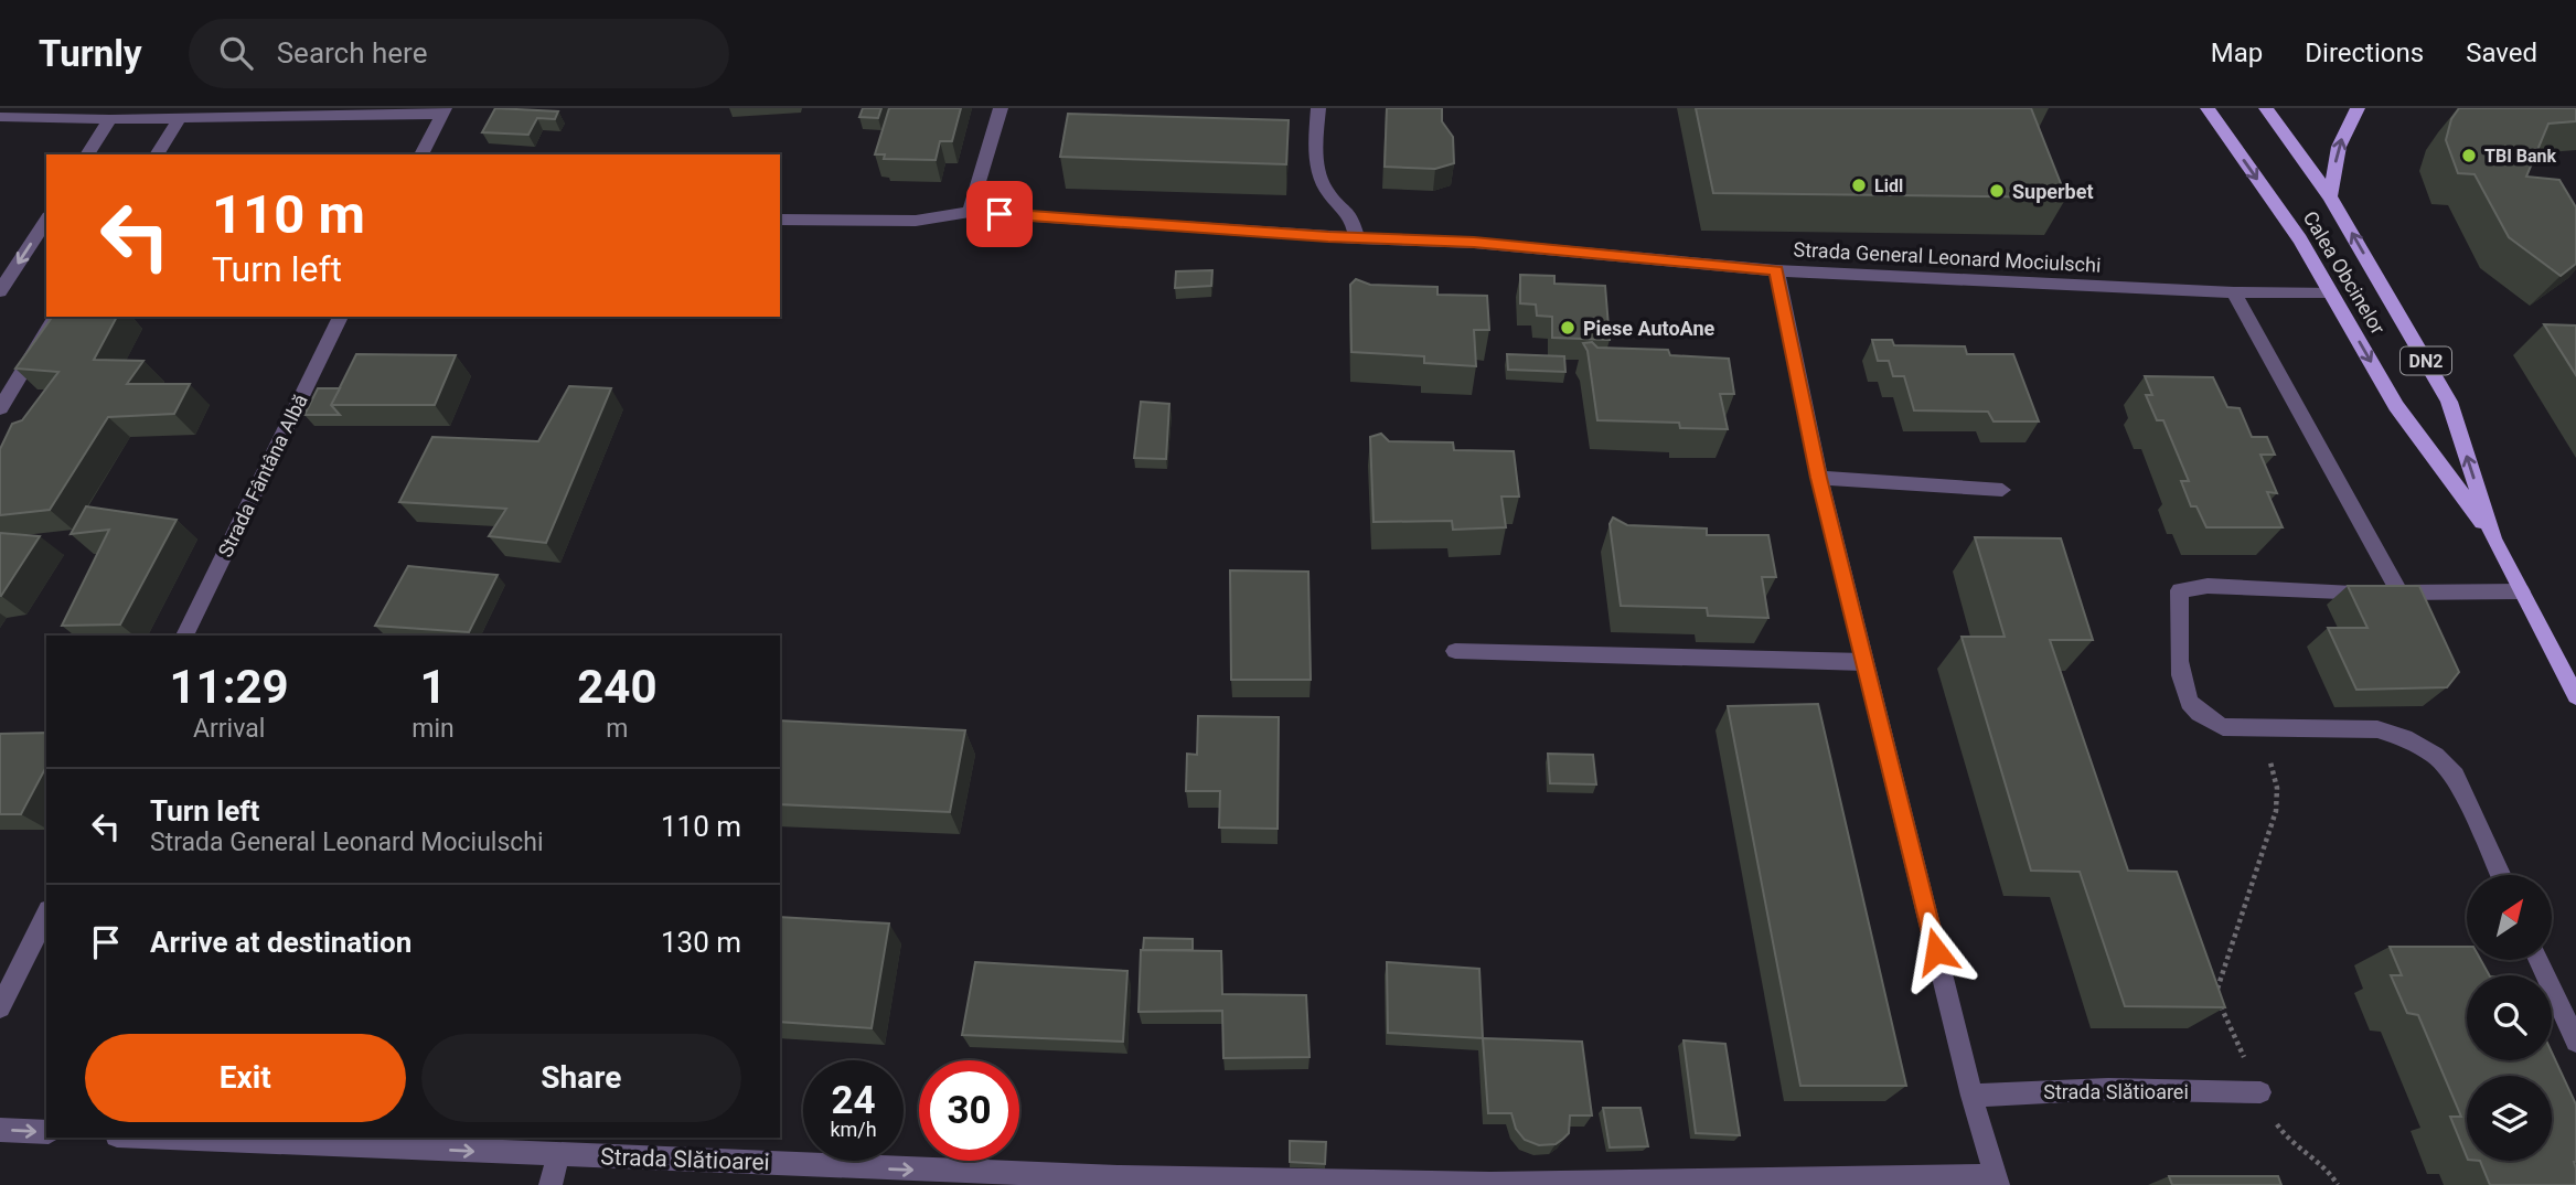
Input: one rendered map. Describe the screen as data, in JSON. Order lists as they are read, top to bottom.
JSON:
{
  "streets": {
    "main road": ["Calea Obcinelor", "DN2"],
    "street": ["Strada General Leonard Mociulschi", "Strada Fântâna Albă", "Strada Slătioarei"]
  },
  "crossings": [
    ["Strada General Leonard Mociulschi", "Calea Obcinelor"]
  ],
  "one_way": ["Strada Slătioarei"],
  "places": [
    "TBI Bank",
    "Lidl",
    "Superbet",
    "Piese AutoAne"
  ],
  "north": "top right",
  "page": {
    "header": "Turnly",
    "search": "Search here",
    "nav": ["Map", "Directions", "Saved"],
    "turn": ["110 m", "Turn left"],
    "eta": [
      "11:29",
      "Arrival",
      "1",
      "min",
      "240",
      "m"
    ],
    "list": [
      {
        "name": "Turn left",
        "note": "Strada General Leonard Mociulschi",
        "value": "110 m"
      },
      {
        "name": "Arrive at destination",
        "value": "130 m"
      }
    ],
    "buttons": ["Exit", "Share"],
    "speed": "24 km/h",
    "limit": "30"
  }
}
